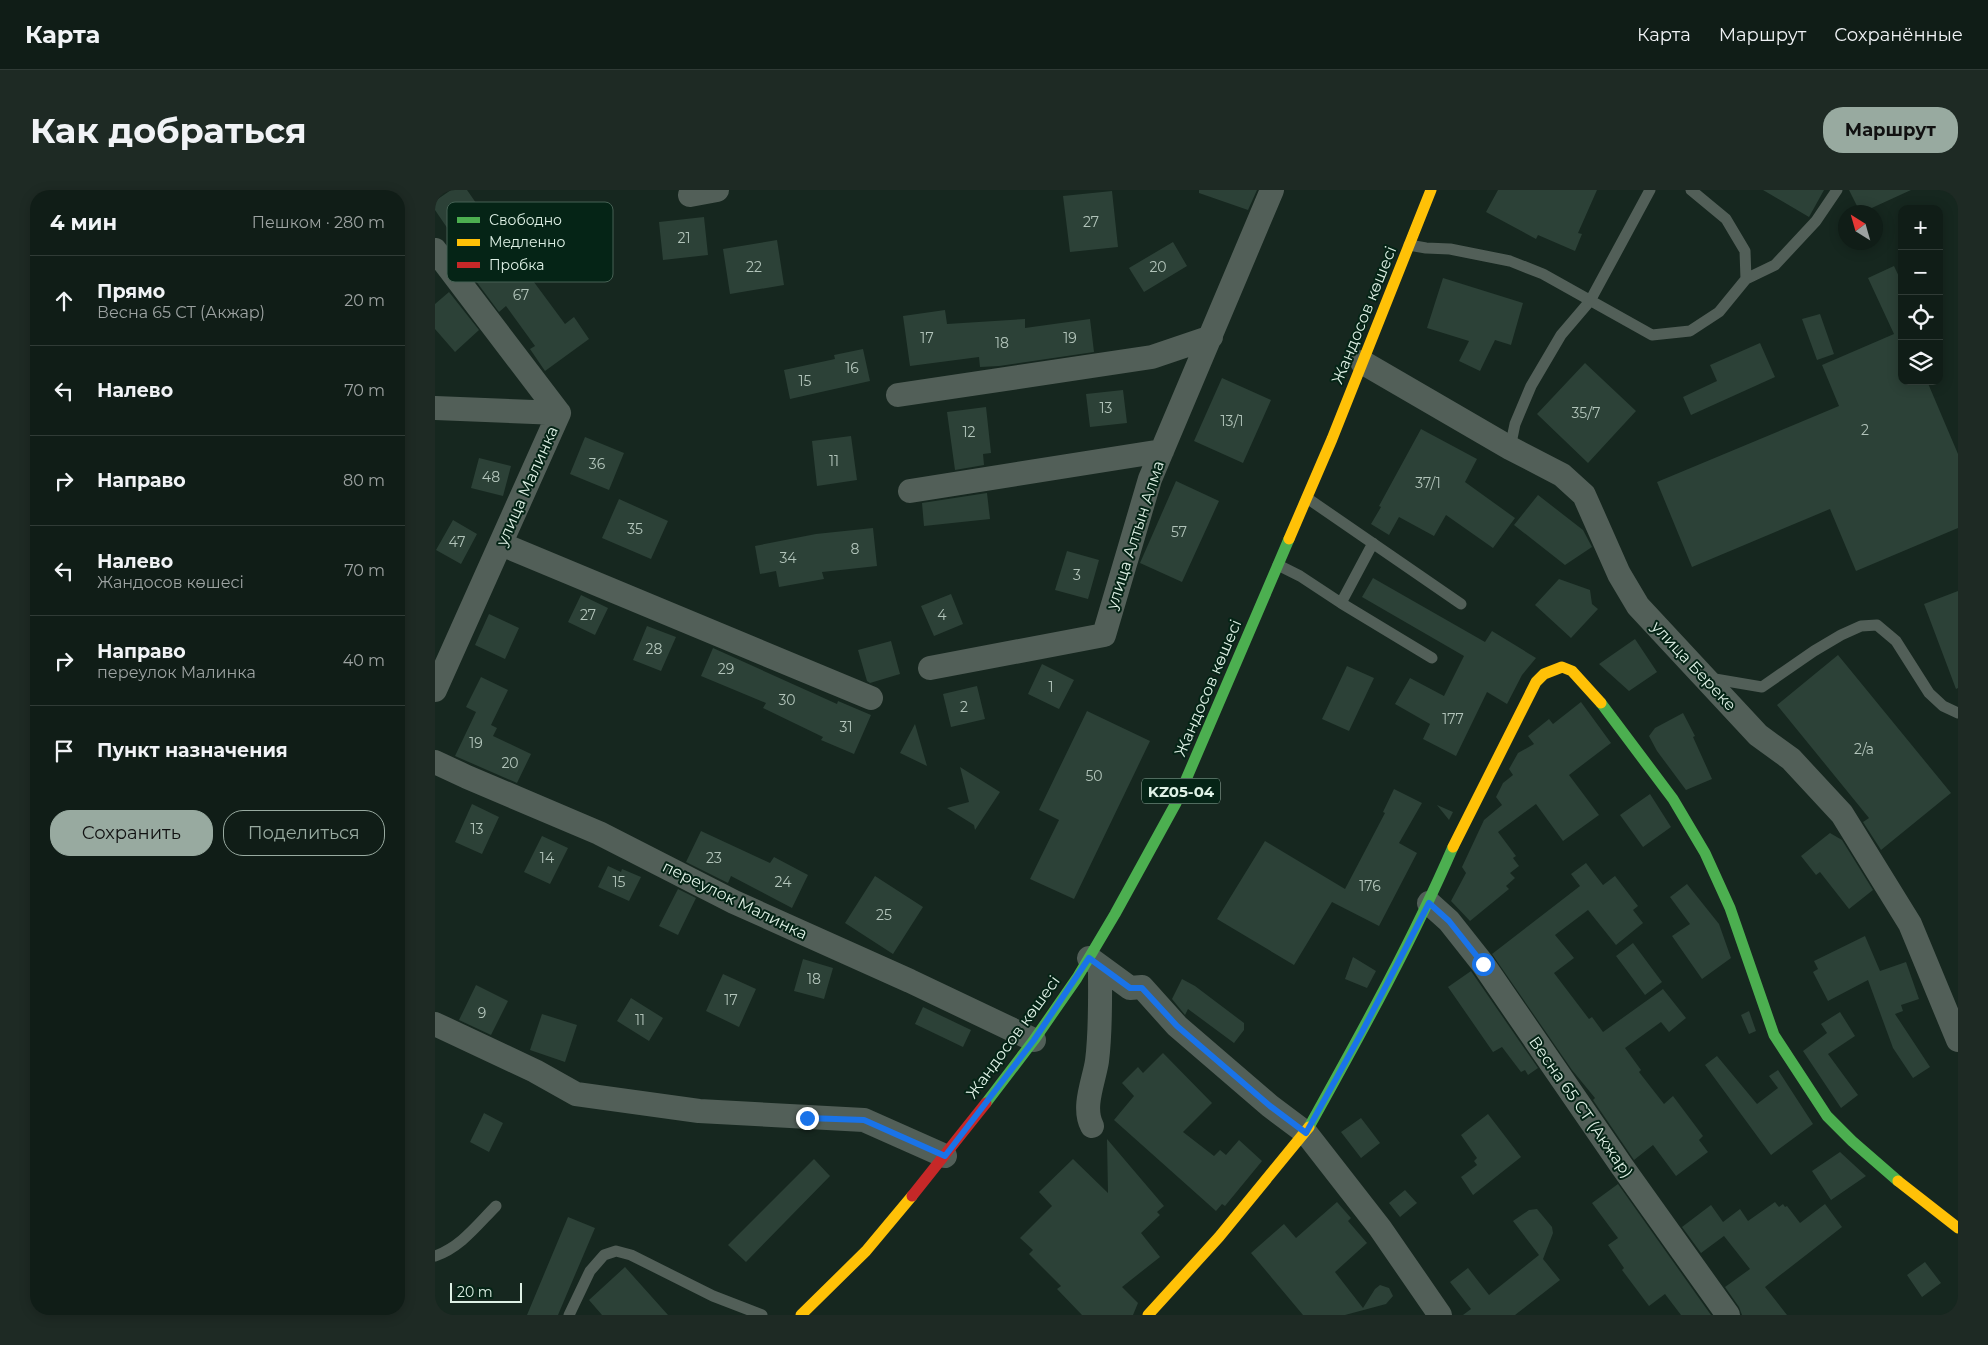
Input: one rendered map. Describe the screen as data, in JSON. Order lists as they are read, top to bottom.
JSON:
{
  "streets": {
    "street": [
      "Жандосов көшесі",
      "улица Малинка",
      "улица Алтын Алма",
      "улица Береке",
      "KZ05-04",
      "переулок Малинка",
      "Весна 65 СТ (Акжар)"
    ]
  },
  "crossings": [
    ["Жандосов көшесі", "улица Береке"],
    ["Жандосов көшесі", "переулок Малинка"]
  ],
  "house_numbers": [
    "27",
    "21",
    "22",
    "20",
    "67",
    "17",
    "19",
    "18",
    "16",
    "15",
    "13",
    "35/7",
    "13/1",
    "2",
    "12",
    "11",
    "36",
    "48",
    "37/1",
    "35",
    "57",
    "47",
    "8",
    "34",
    "3",
    "27",
    "4",
    "28",
    "29",
    "1",
    "30",
    "2",
    "177",
    "31",
    "19",
    "2/а",
    "20",
    "50",
    "13",
    "14",
    "23",
    "15",
    "24",
    "176",
    "25",
    "18",
    "17",
    "9",
    "11"
  ],
  "legend": ["Свободно", "Медленно", "Пробка"],
  "scale_bar": "20 m",
  "north": "top left",
  "page": {
    "header": "Карта",
    "nav": ["Карта", "Маршрут", "Сохранённые"],
    "buttons": [
      "Маршрут",
      ["Сохранить", "Поделиться"]
    ],
    "title": "Как добраться",
    "heading": ["4 мин", "Пешком · 280 m"],
    "map_buttons": ["+", "−"],
    "list": [
      ["Прямо", "Весна 65 СТ (Акжар)", "20 m"],
      ["Налево", "70 m"],
      ["Направо", "80 m"],
      ["Налево", "Жандосов көшесі", "70 m"],
      ["Направо", "переулок Малинка", "40 m"],
      "Пункт назначения"
    ],
    "scale": "20 m"
  }
}
